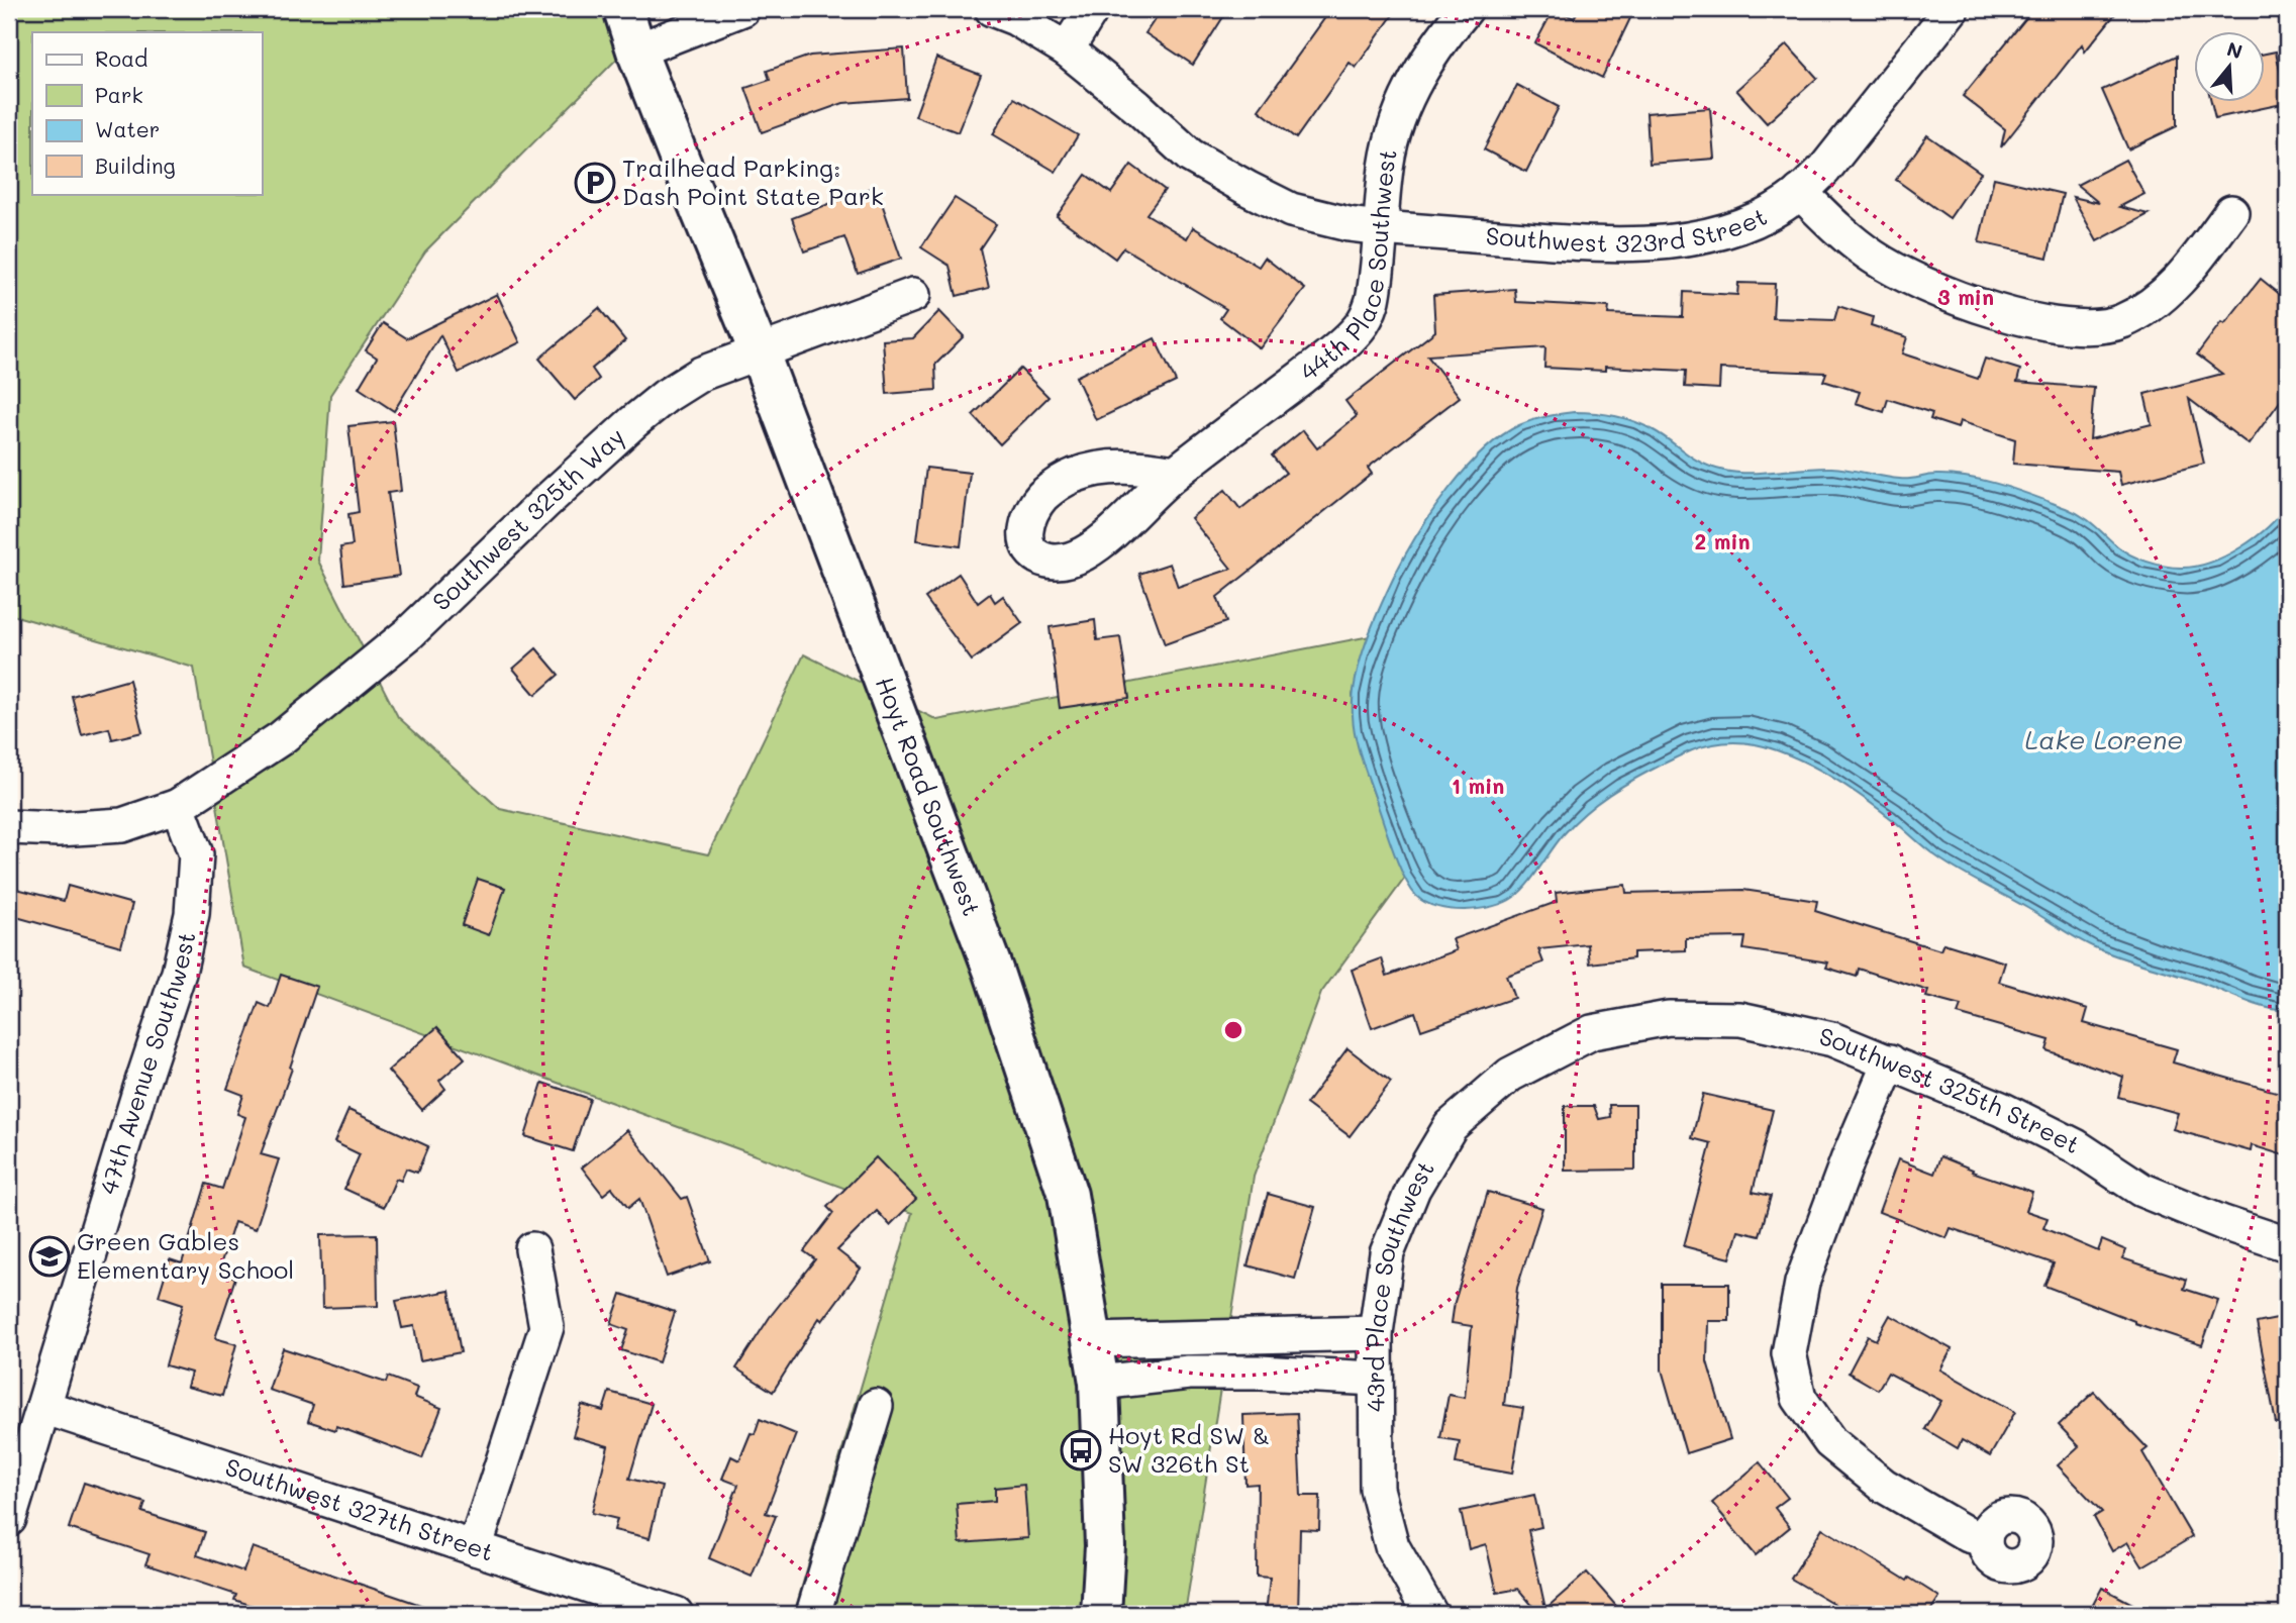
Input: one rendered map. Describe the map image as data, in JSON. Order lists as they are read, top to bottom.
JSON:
{
  "streets": {
    "main road": ["Hoyt Road Southwest"],
    "street": [
      "Southwest 323rd Street",
      "44th Place Southwest",
      "Southwest 325th Way",
      "47th Avenue Southwest",
      "Southwest 325th Street",
      "43rd Place Southwest",
      "Southwest 327th Street"
    ]
  },
  "crossings": [
    ["Southwest 323rd Street", "44th Place Southwest"],
    ["Southwest 325th Way", "Hoyt Road Southwest"],
    ["Southwest 325th Way", "47th Avenue Southwest"],
    ["47th Avenue Southwest", "Southwest 327th Street"],
    ["Southwest 325th Street", "43rd Place Southwest"]
  ],
  "water": ["Lake Lorene"],
  "places": {
    "parking": ["Trailhead Parking: Dash Point State Park"],
    "school or university": ["Green Gables Elementary School"],
    "bus stop": ["Hoyt Rd SW & SW 326th St"]
  },
  "legend": [
    "Road",
    "Park",
    "Water",
    "Building"
  ],
  "north": "top",
  "rings": ["3 min", "2 min", "1 min"]
}
